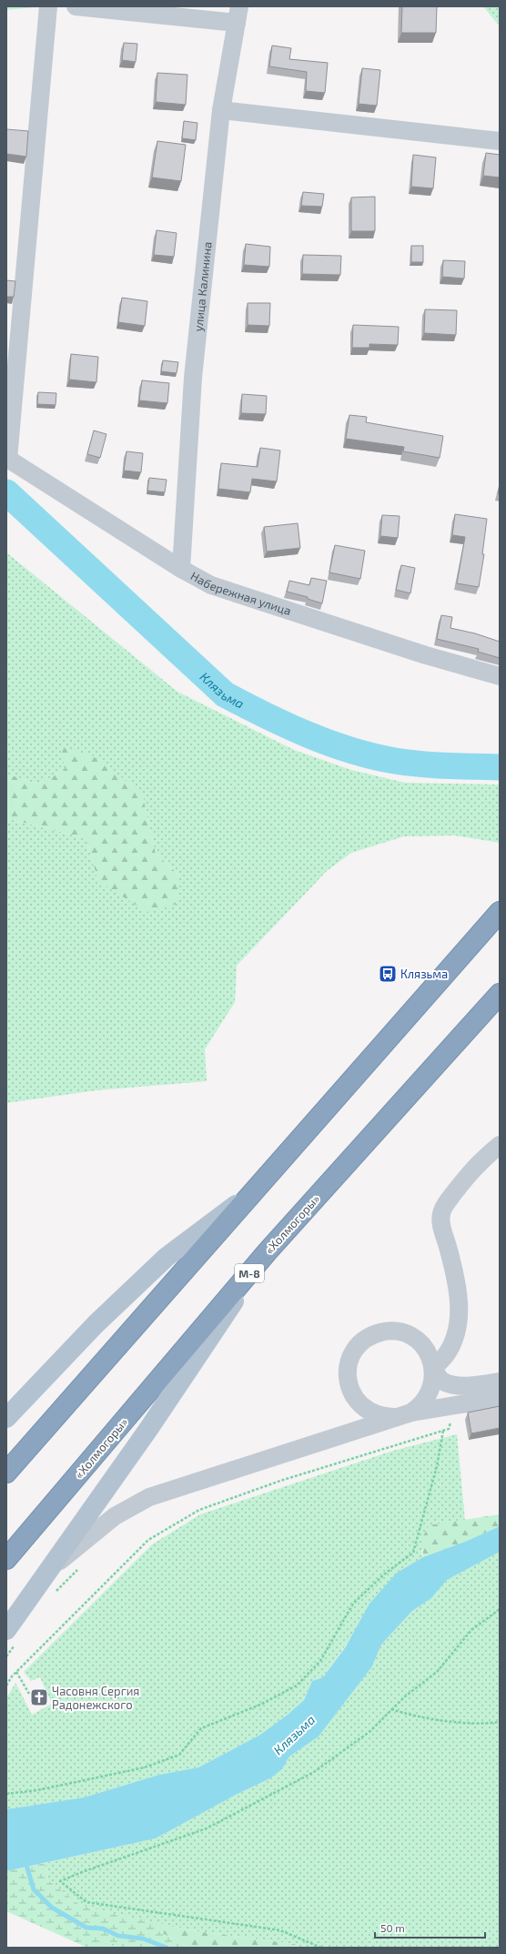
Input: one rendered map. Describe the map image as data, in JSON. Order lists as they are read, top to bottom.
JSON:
{
  "streets": {
    "highway": ["«Холмогоры»", "М-8"],
    "street": ["улица Калинина", "Набережная улица"]
  },
  "crossings": [
    ["улица Калинина", "Набережная улица"]
  ],
  "water": ["Клязьма"],
  "places": {
    "bus stop": ["Клязьма"],
    "church": ["Часовня Сергия Радонежского"]
  },
  "scale_bar": "50 m"
}
